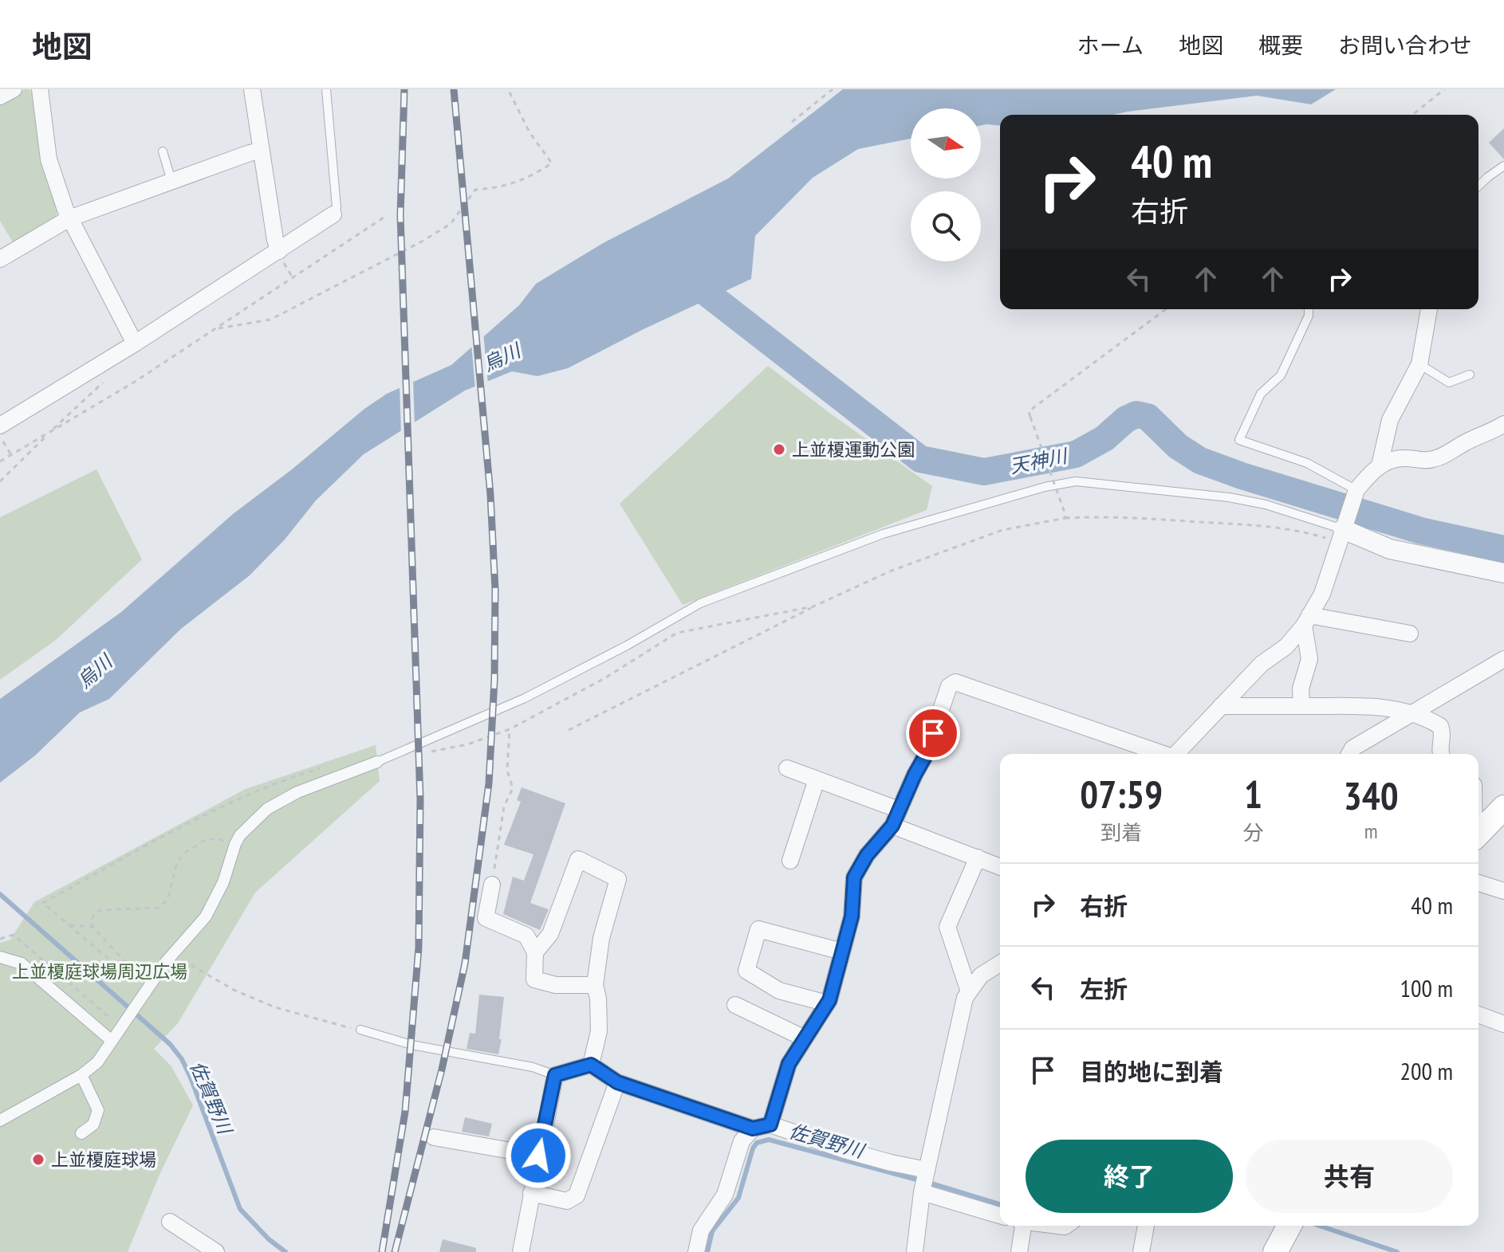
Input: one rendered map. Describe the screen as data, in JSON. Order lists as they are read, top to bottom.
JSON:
{
  "water": ["烏川", "天神川", "佐賀野川"],
  "parks": ["上並榎庭球場周辺広場"],
  "places": ["上並榎運動公園", "上並榎庭球場"],
  "north": "right",
  "page": {
    "header": "地図",
    "nav": [
      "ホーム",
      "地図",
      "概要",
      "お問い合わせ"
    ],
    "turn": ["40 m", "右折"],
    "eta": [
      "07:59",
      "到着",
      "1",
      "分",
      "340",
      "m"
    ],
    "list": [
      {
        "name": "右折",
        "value": "40 m"
      },
      {
        "name": "左折",
        "value": "100 m"
      },
      {
        "name": "目的地に到着",
        "value": "200 m"
      }
    ],
    "buttons": ["終了", "共有"]
  }
}
